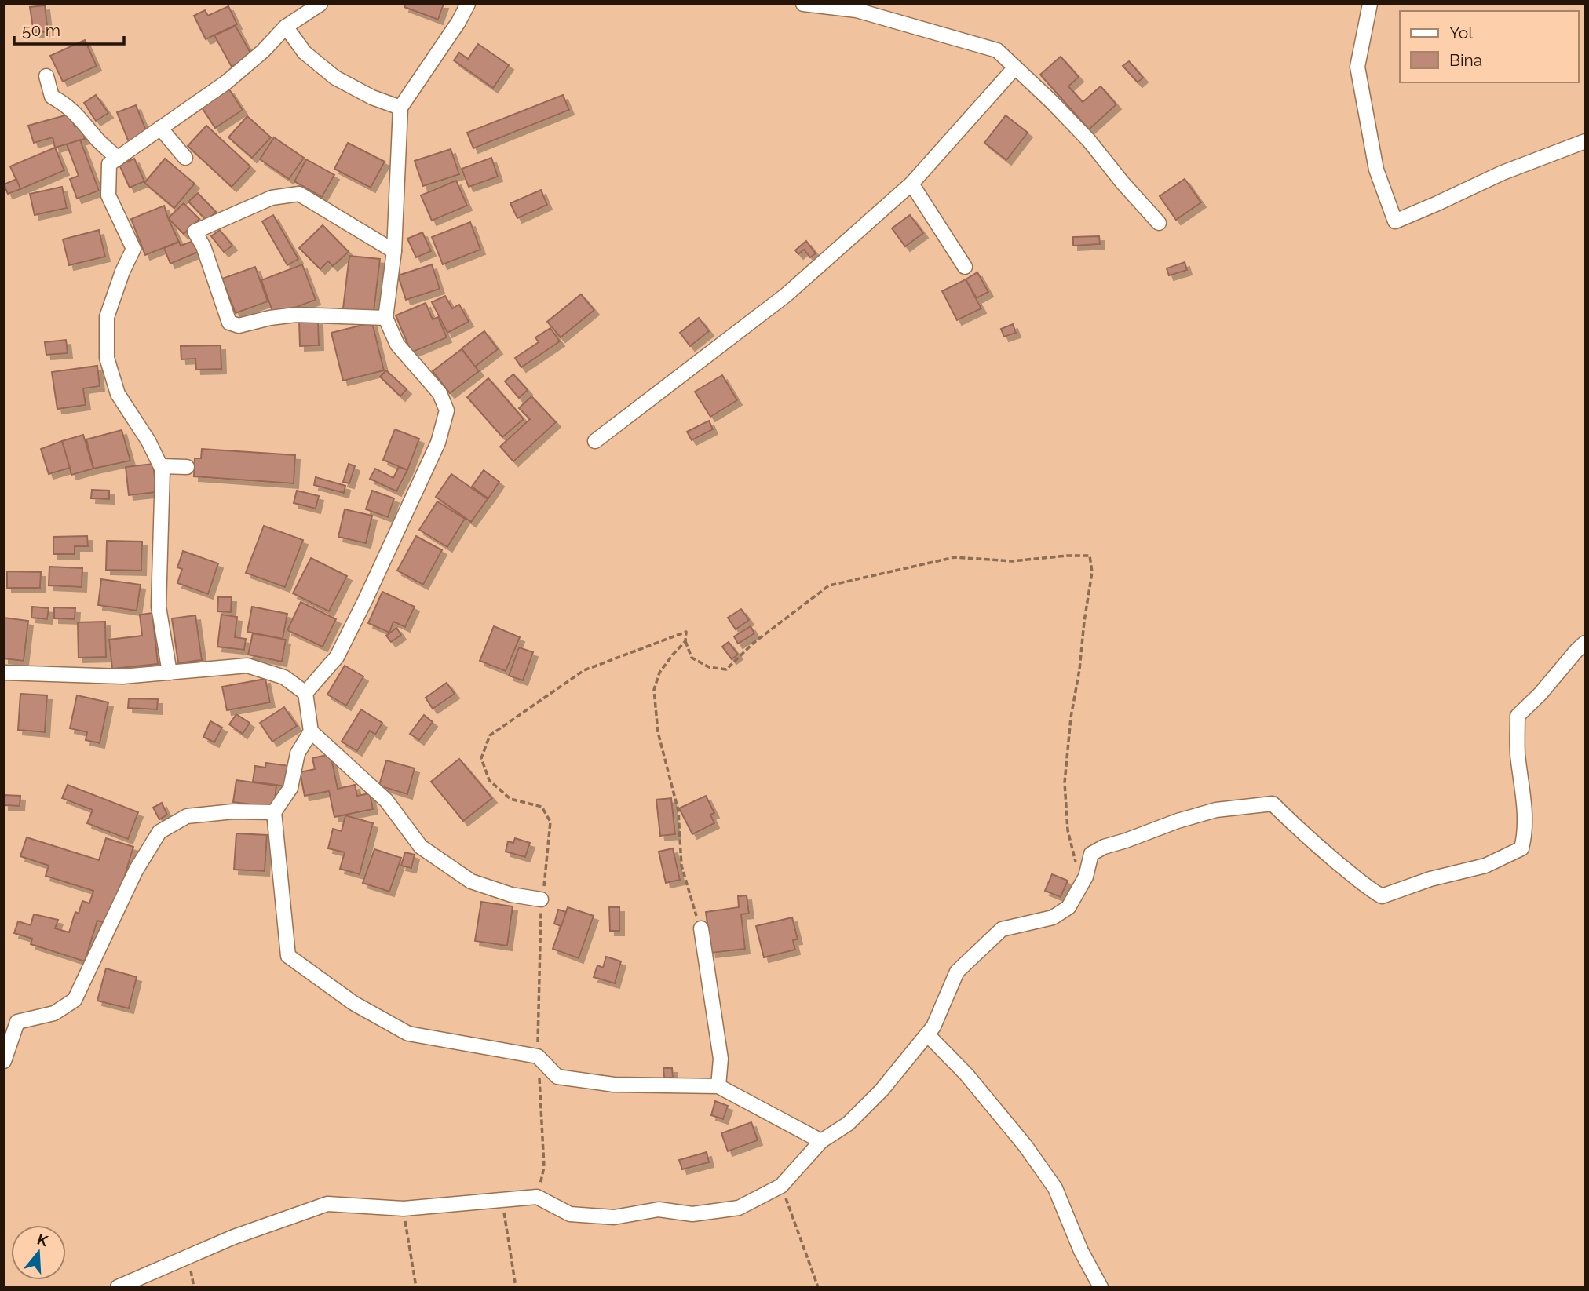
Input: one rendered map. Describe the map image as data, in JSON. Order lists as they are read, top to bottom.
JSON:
{
  "legend": ["Yol", "Bina"],
  "scale_bar": "50 m",
  "north": "top"
}
